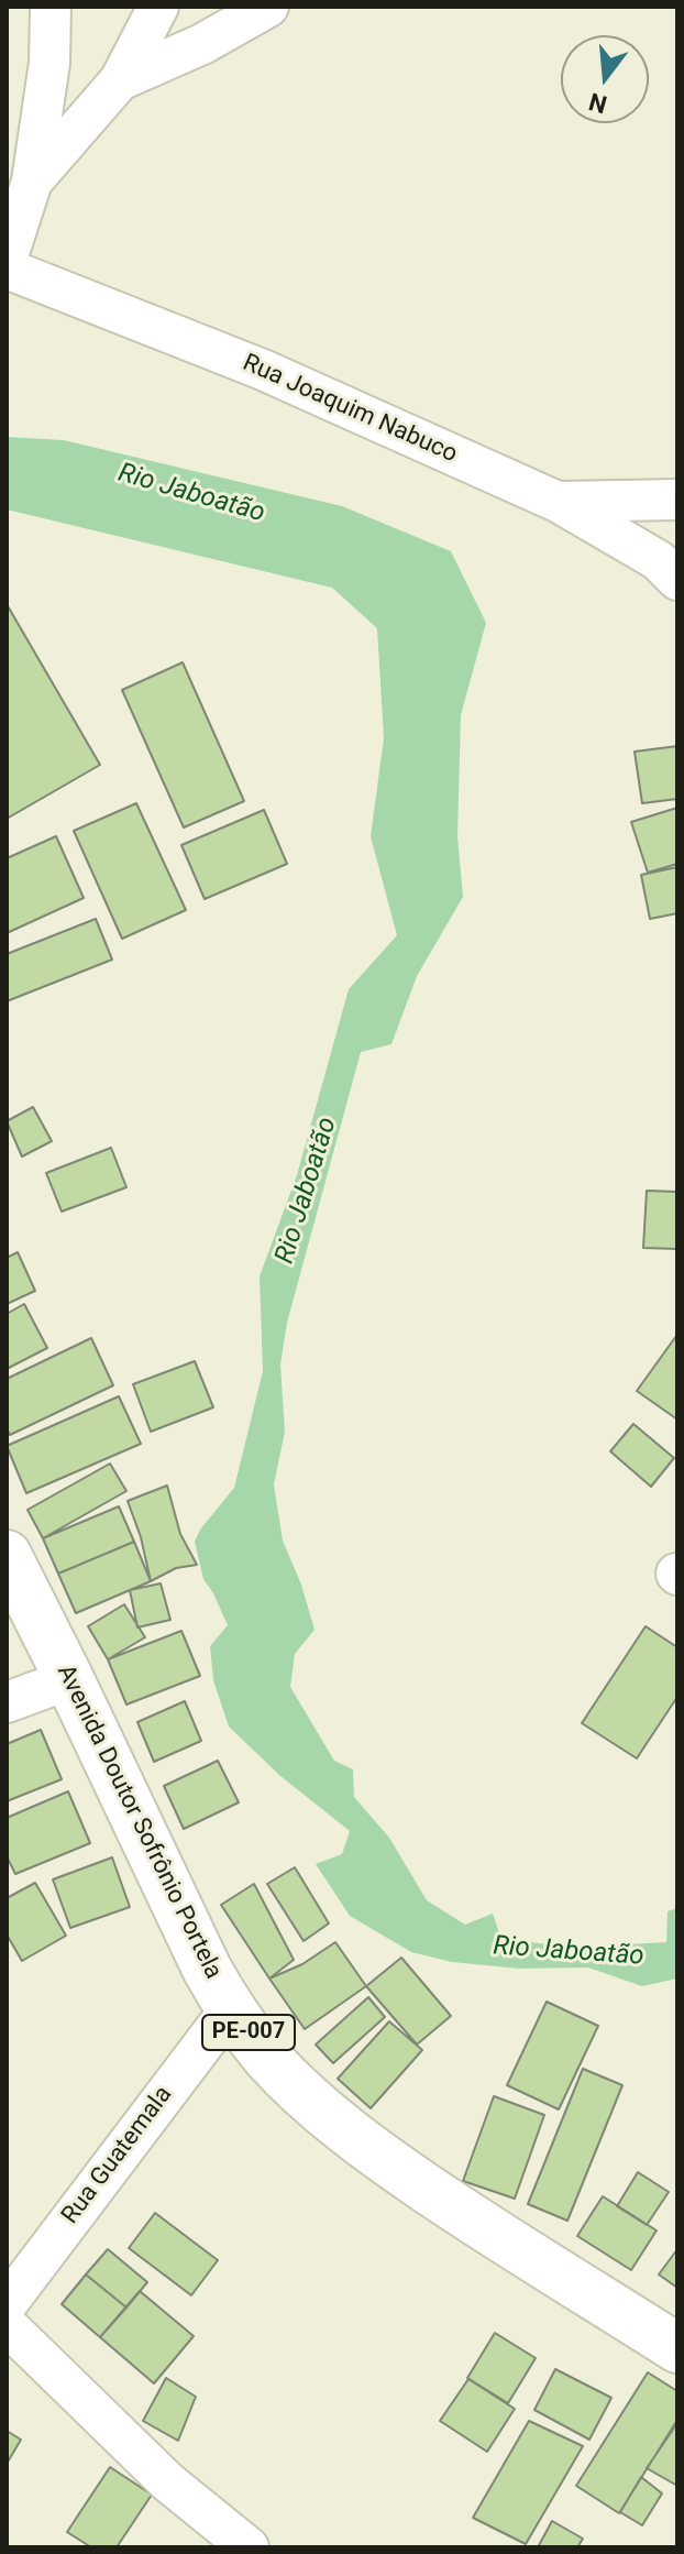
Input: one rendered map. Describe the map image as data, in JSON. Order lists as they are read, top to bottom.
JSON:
{
  "streets": {
    "main road": ["Avenida Doutor Sofrônio Portela", "PE-007"],
    "street": ["Rua Joaquim Nabuco", "Rua Guatemala"]
  },
  "crossings": [
    ["Avenida Doutor Sofrônio Portela", "Rua Guatemala"]
  ],
  "water": ["Rio Jaboatão"],
  "north": "bottom"
}
